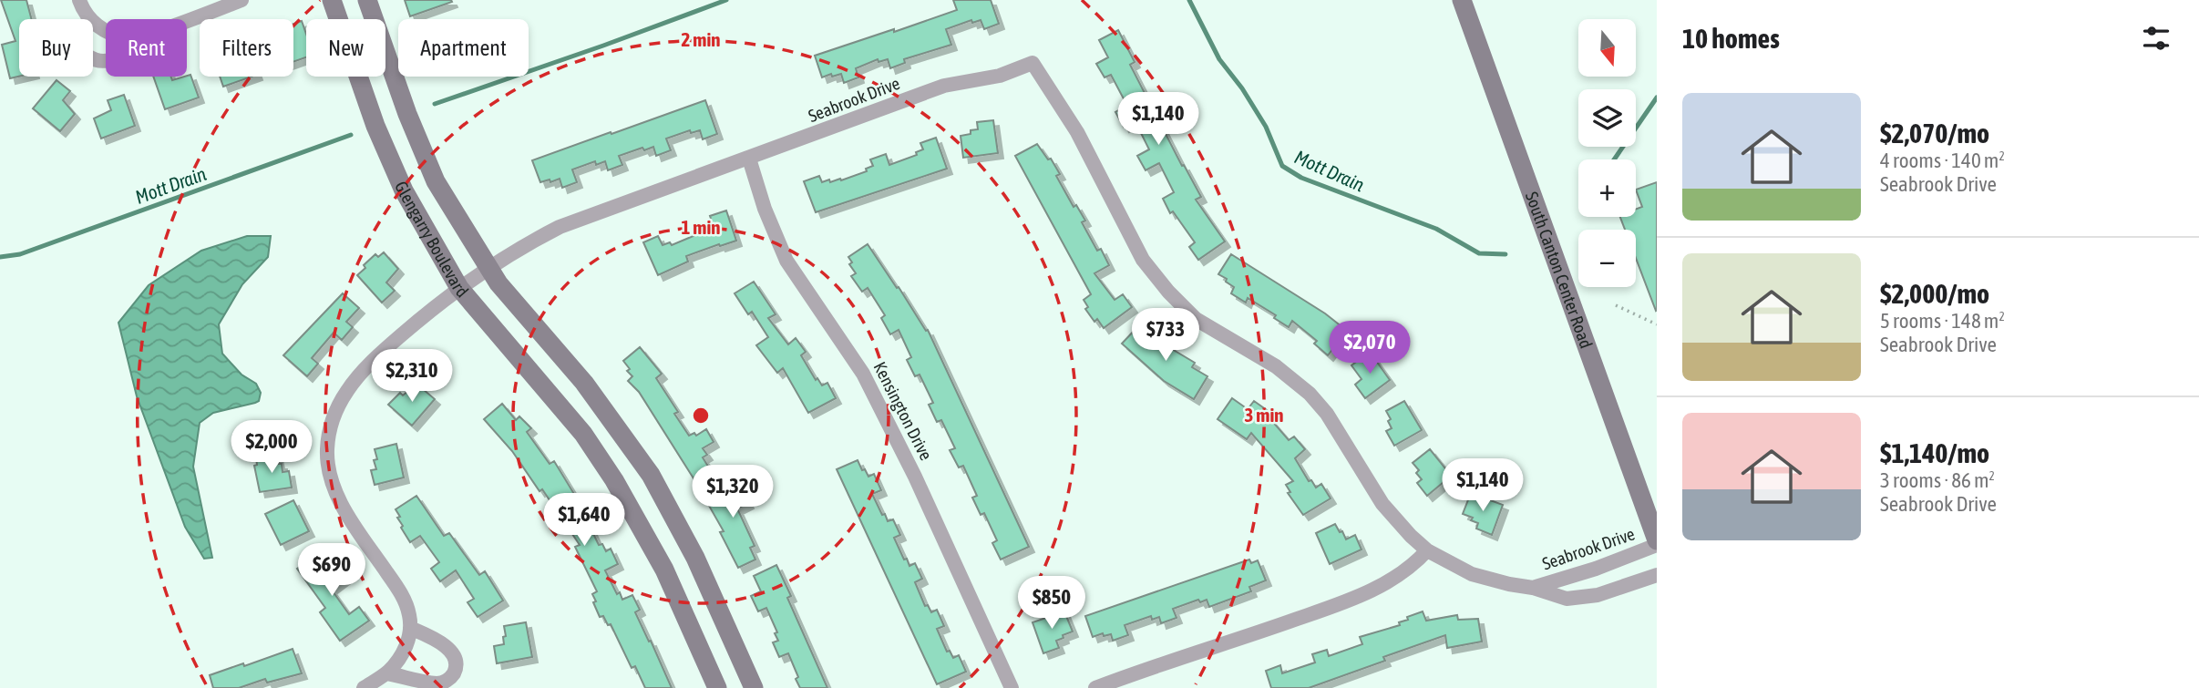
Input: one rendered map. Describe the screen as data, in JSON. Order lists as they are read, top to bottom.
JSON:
{
  "streets": {
    "street": [
      "Seabrook Drive",
      "Glengarry Boulevard",
      "South Canton Center Road",
      "Kensington Drive"
    ]
  },
  "crossings": [
    ["Seabrook Drive", "Glengarry Boulevard"],
    ["Seabrook Drive", "Kensington Drive"]
  ],
  "water": ["Mott Drain"],
  "north": "bottom",
  "page": {
    "heading": "10 homes",
    "map_buttons": ["+", "−"],
    "chip": [
      "Buy",
      "Rent",
      "Filters",
      "New",
      "Apartment"
    ],
    "list": [
      {
        "name": "$2,070/mo",
        "note": "4 rooms · 140 m² · Seabrook Drive"
      },
      {
        "name": "$2,000/mo",
        "note": "5 rooms · 148 m² · Seabrook Drive"
      },
      {
        "name": "$1,140/mo",
        "note": "3 rooms · 86 m² · Seabrook Drive"
      }
    ],
    "price": [
      "$1,140",
      "$733",
      "$2,070",
      "$2,310",
      "$2,000",
      "$1,140",
      "$1,320",
      "$1,640",
      "$690",
      "$850"
    ]
  },
  "rings": ["2 min", "1 min", "3 min"]
}
